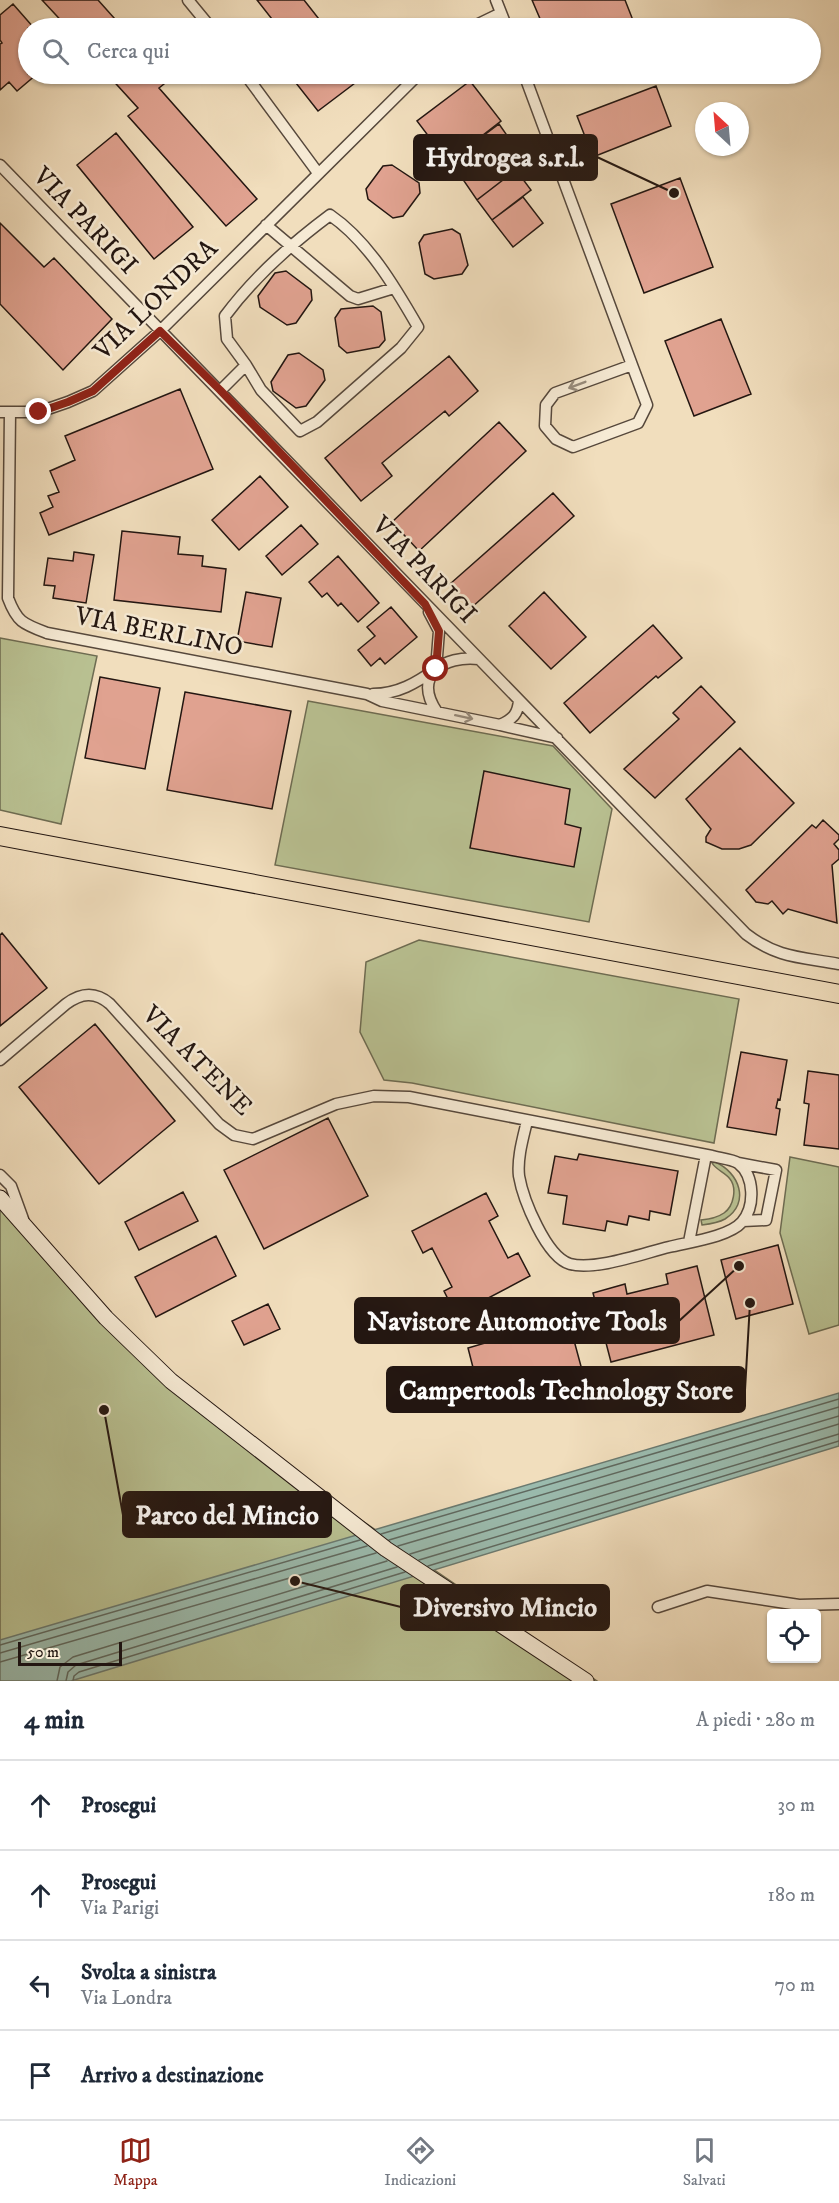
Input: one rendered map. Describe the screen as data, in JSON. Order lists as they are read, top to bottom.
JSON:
{
  "streets": {
    "street": [
      "VIA PARIGI",
      "VIA LONDRA",
      "VIA BERLINO",
      "VIA ATENE"
    ]
  },
  "crossings": [
    ["VIA PARIGI", "VIA LONDRA"],
    ["VIA PARIGI", "VIA BERLINO"],
    ["VIA LONDRA", "VIA BERLINO"]
  ],
  "places": [
    "Hydrogea s.r.l.",
    "Navistore Automotive Tools",
    "Campertools Technology Store",
    "Parco del Mincio",
    "Diversivo Mincio"
  ],
  "scale_bar": "50 m",
  "north": "top left",
  "page": {
    "search": "Cerca qui",
    "scale": "50 m",
    "heading": ["4 min", "A piedi · 280 m"],
    "list": [
      ["Prosegui", "30 m"],
      ["Prosegui", "Via Parigi", "180 m"],
      ["Svolta a sinistra", "Via Londra", "70 m"],
      "Arrivo a destinazione"
    ],
    "nav": ["Mappa", "Indicazioni", "Salvati"]
  }
}
